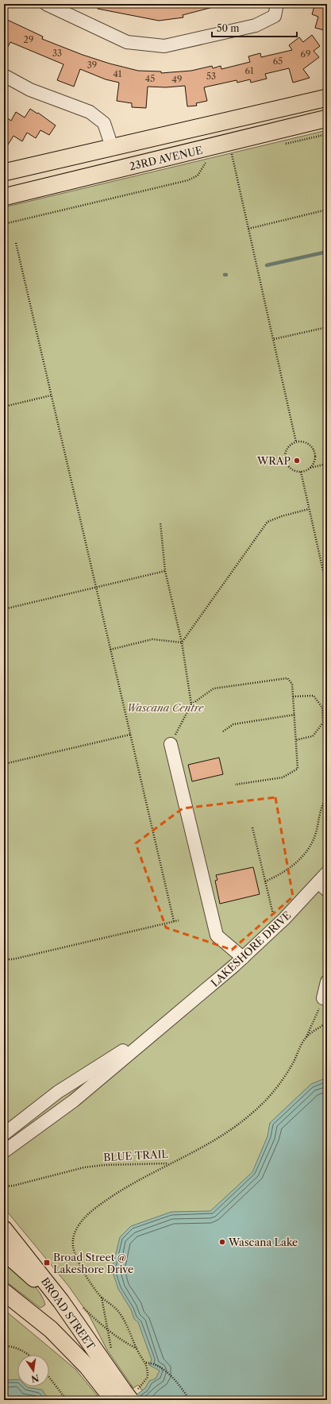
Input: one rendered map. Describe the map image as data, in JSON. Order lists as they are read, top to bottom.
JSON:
{
  "streets": {
    "main road": ["23RD AVENUE", "BROAD STREET"],
    "street": ["LAKESHORE DRIVE"],
    "path": ["BLUE TRAIL"]
  },
  "parks": ["Wascana Centre"],
  "places": {
    "other": ["WRAP", "Wascana Lake"],
    "transit": ["Broad Street @ Lakeshore Drive"]
  },
  "house_numbers": [
    "29",
    "33",
    "69",
    "65",
    "39",
    "61",
    "41",
    "53",
    "45",
    "49"
  ],
  "scale_bar": "50 m",
  "north": "bottom"
}
